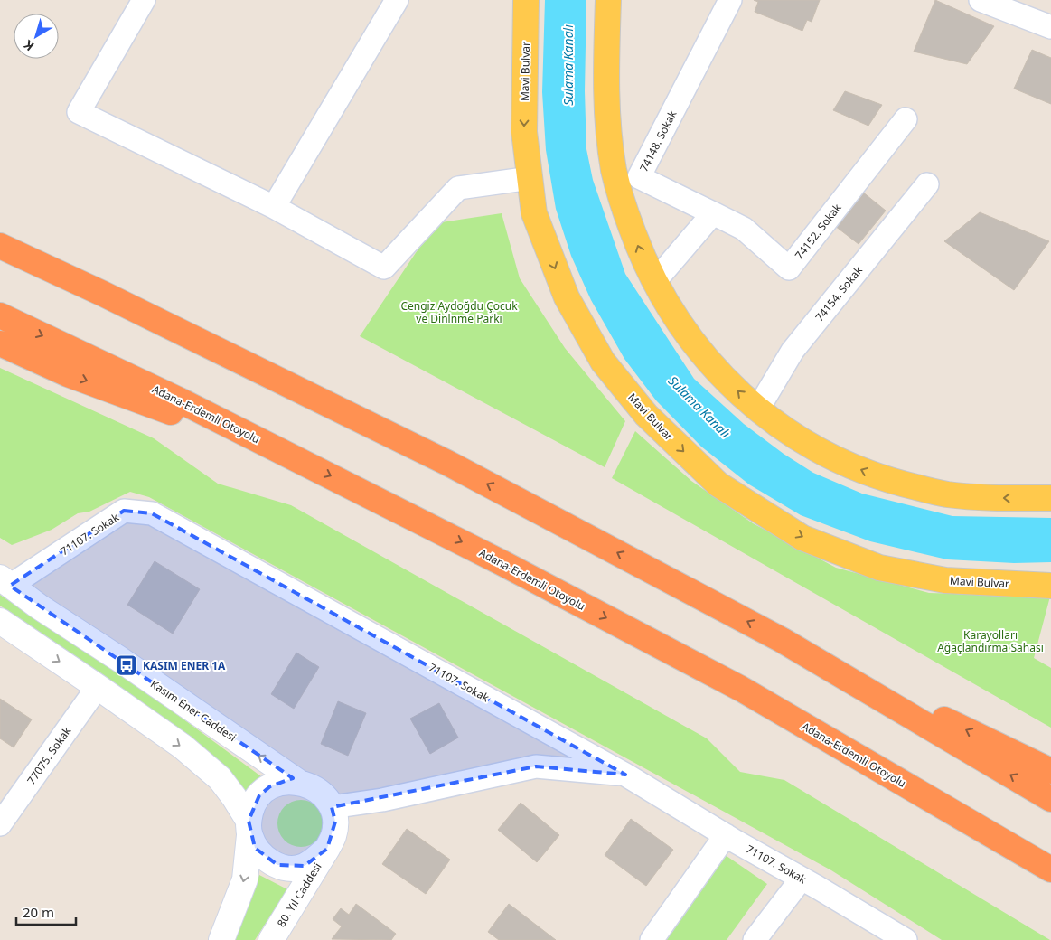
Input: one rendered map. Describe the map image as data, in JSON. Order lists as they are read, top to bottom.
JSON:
{
  "streets": {
    "highway": ["Adana-Erdemli Otoyolu"],
    "main road": ["Mavi Bulvar", "Kasım Ener Caddesi", "80. Yıl Caddesi"],
    "street": [
      "74148. Sokak",
      "74152. Sokak",
      "74154. Sokak",
      "71107. Sokak",
      "77075. Sokak"
    ]
  },
  "crossings": [
    ["74148. Sokak", "74152. Sokak"],
    ["71107. Sokak", "Kasım Ener Caddesi"],
    ["Kasım Ener Caddesi", "80. Yıl Caddesi"]
  ],
  "one_way": ["Mavi Bulvar"],
  "water": ["Sulama Kanalı"],
  "parks": ["Cengiz Aydoğdu Çocuk ve Dinlnme Parkı", "Karayolları Ağaçlandırma Sahası"],
  "places": {
    "bus stop": ["KASIM ENER 1A"]
  },
  "scale_bar": "20 m",
  "north": "bottom left"
}
